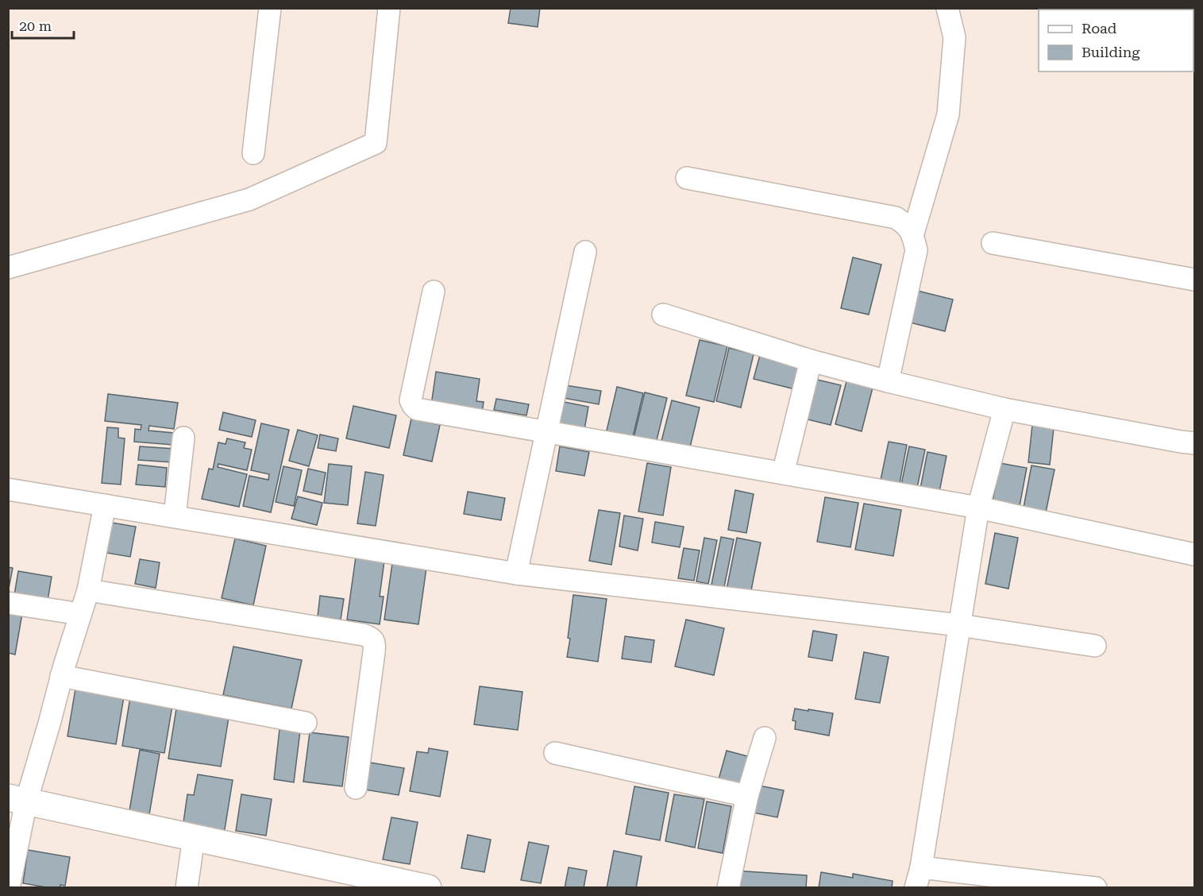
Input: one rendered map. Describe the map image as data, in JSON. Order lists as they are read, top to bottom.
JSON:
{
  "legend": ["Road", "Building"],
  "scale_bar": "20 m"
}
